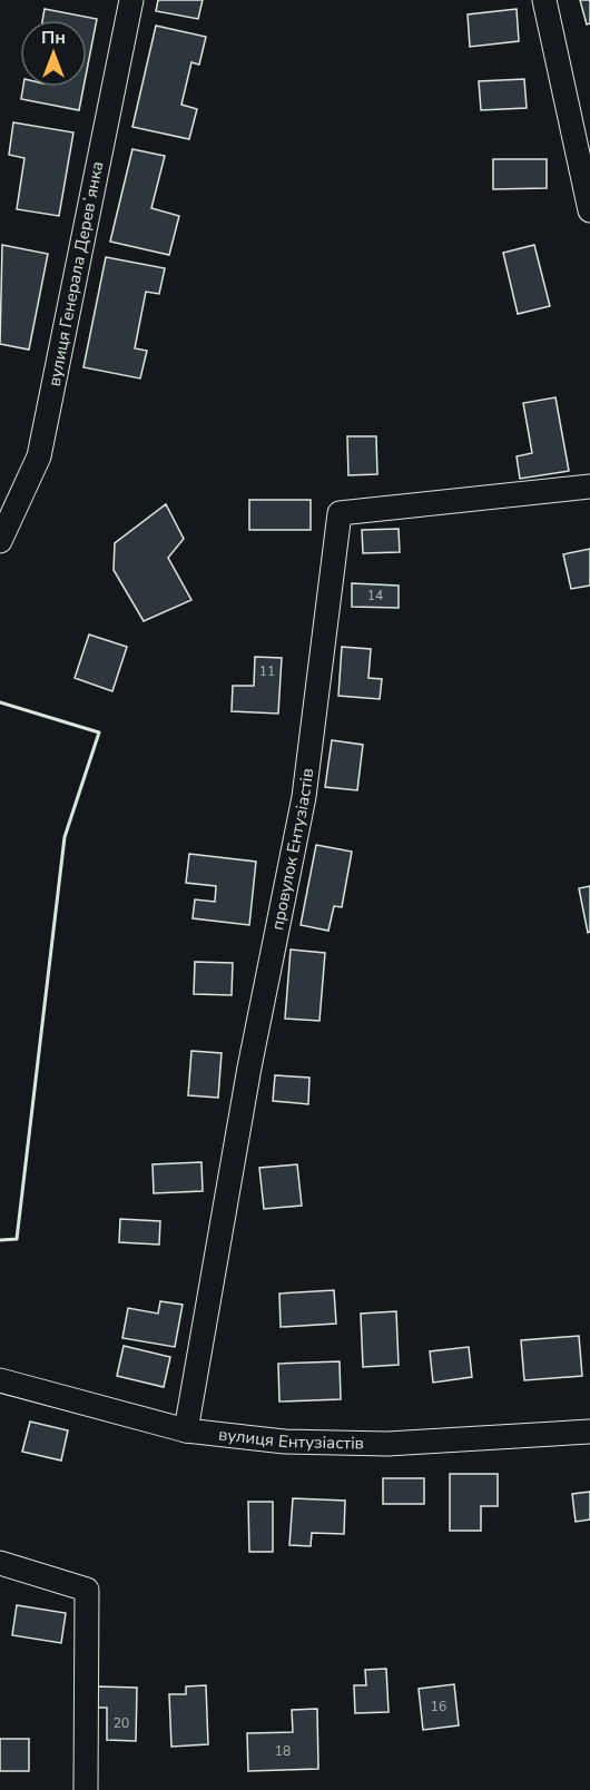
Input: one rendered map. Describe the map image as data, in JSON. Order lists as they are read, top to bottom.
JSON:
{
  "streets": {
    "street": ["вулиця Генерала Деревʼянка", "провулок Ентузіастів", "вулиця Ентузіастів"]
  },
  "crossings": [
    ["провулок Ентузіастів", "вулиця Ентузіастів"]
  ],
  "house_numbers": [
    "14",
    "11",
    "16",
    "20",
    "18"
  ],
  "north": "top"
}
